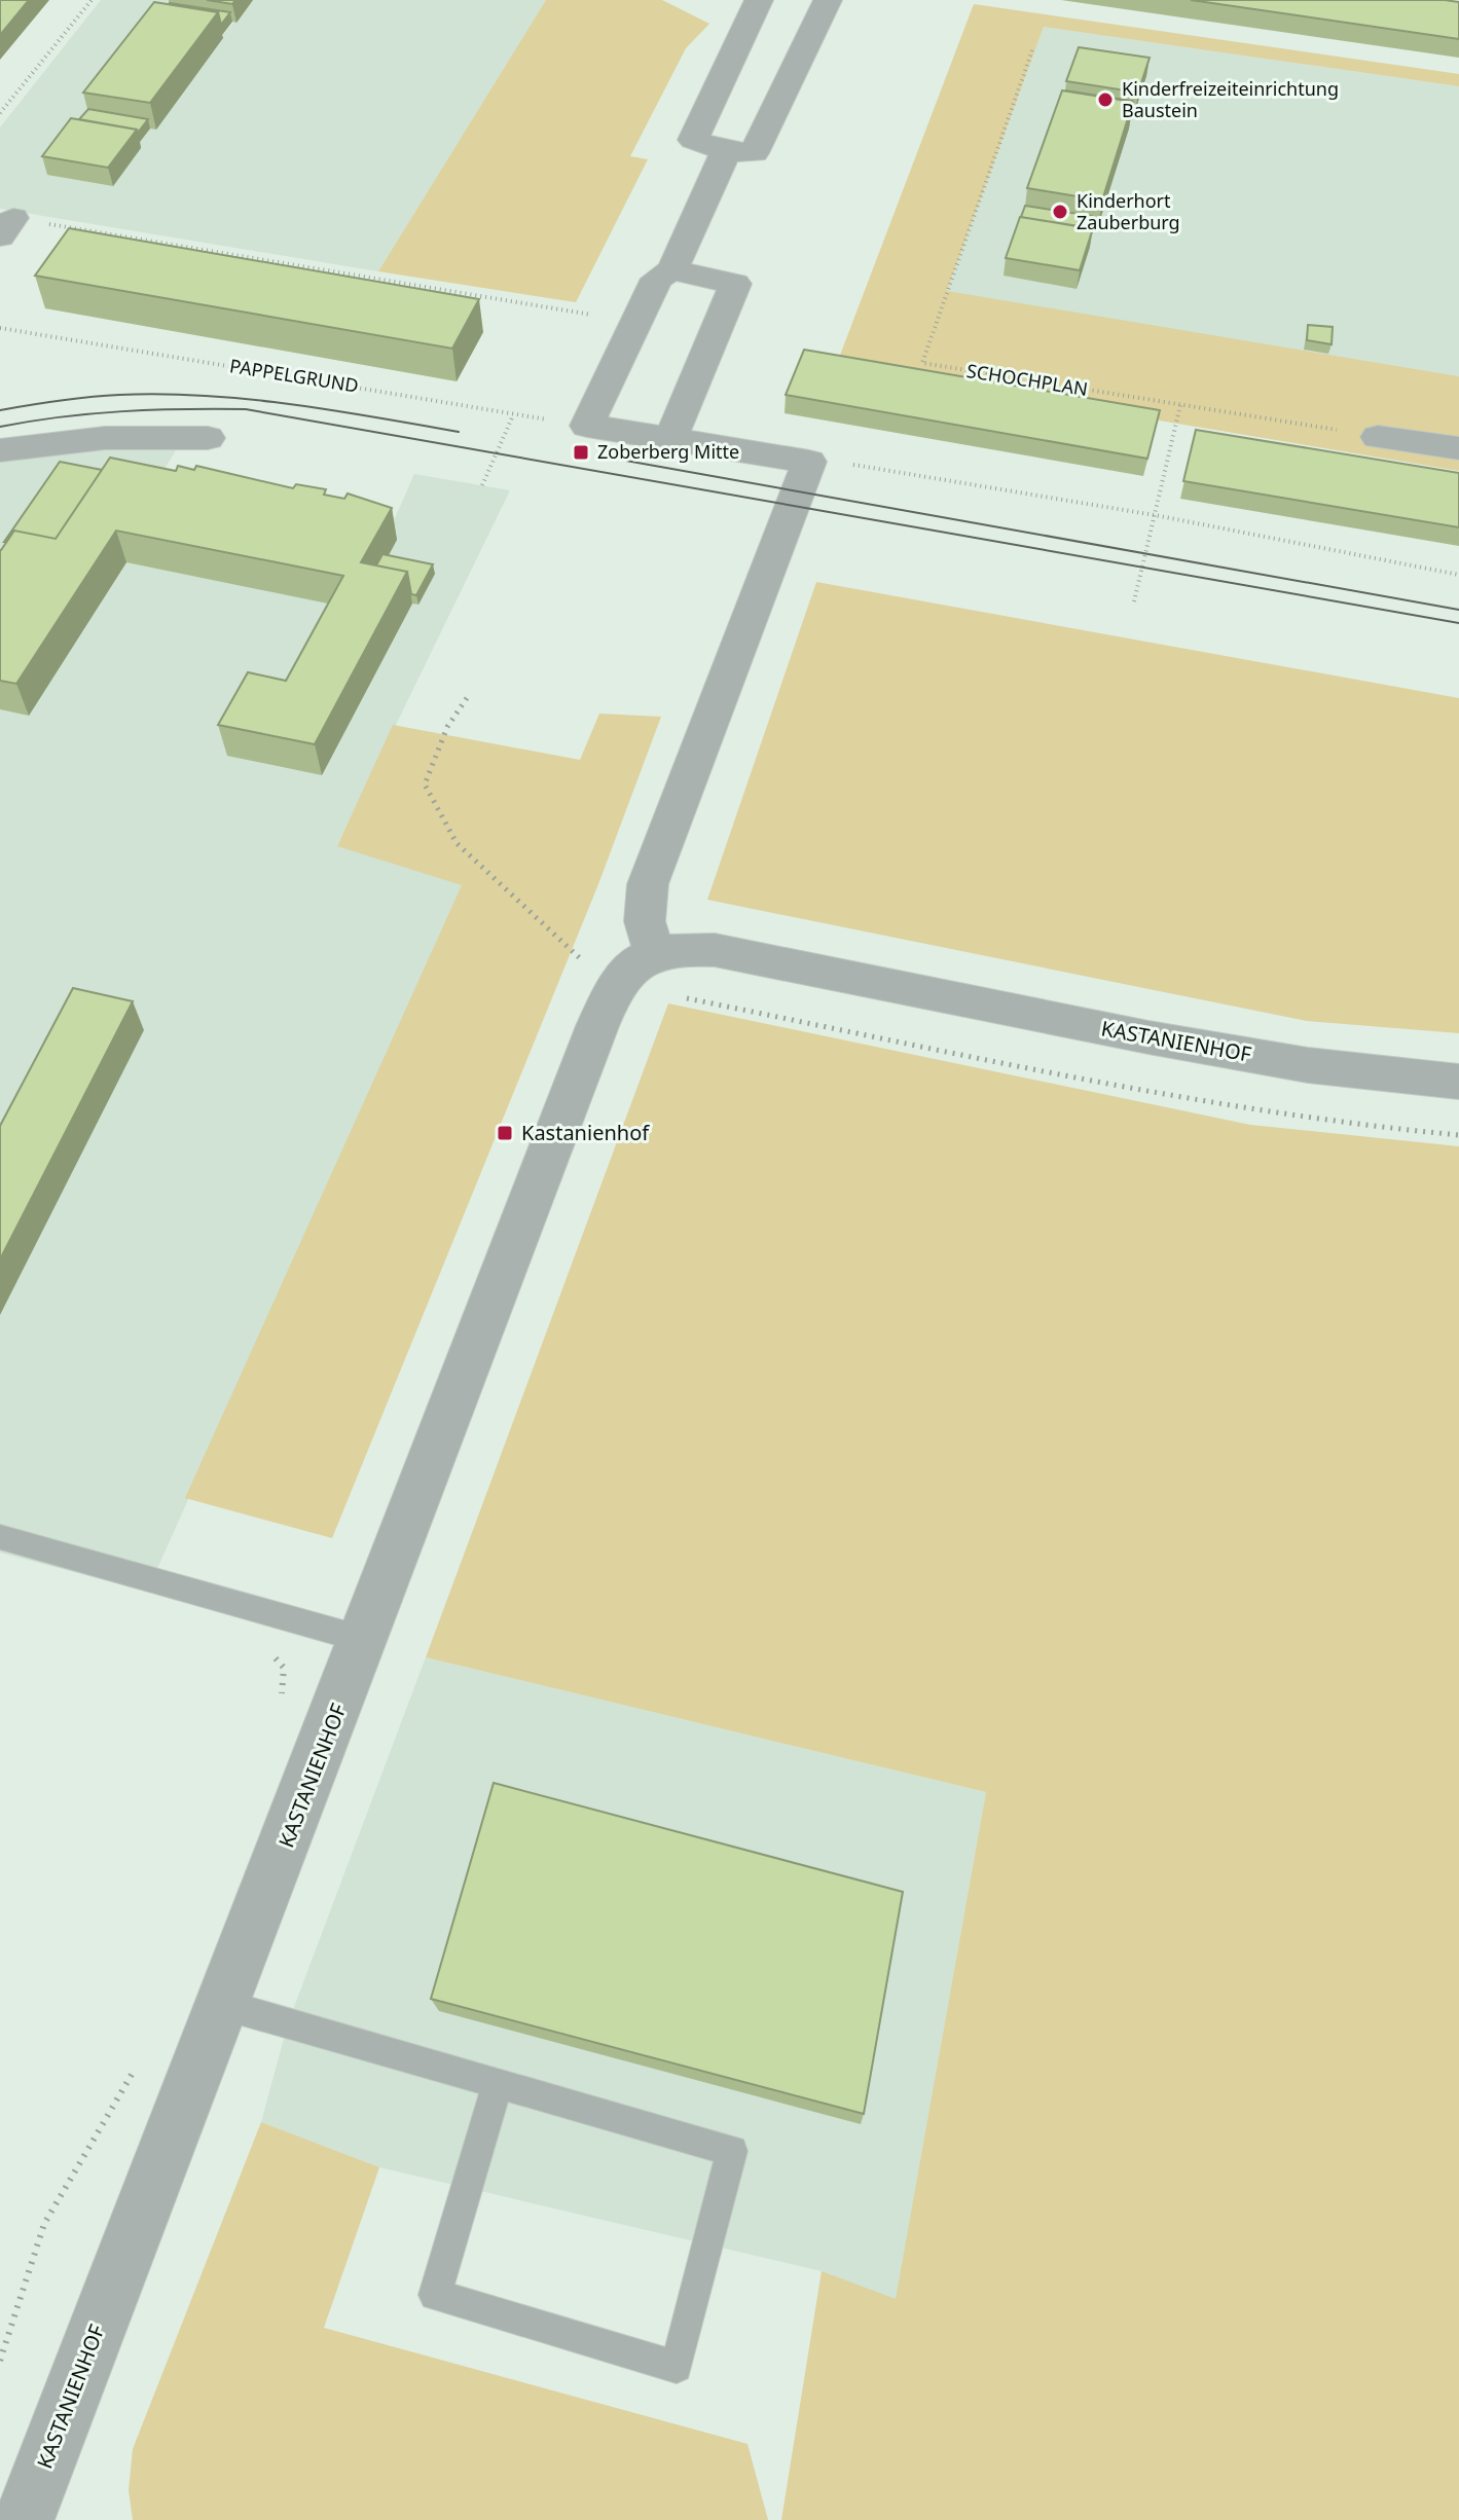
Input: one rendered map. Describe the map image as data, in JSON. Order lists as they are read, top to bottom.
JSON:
{
  "streets": {
    "street": ["KASTANIENHOF"],
    "path": ["PAPPELGRUND", "SCHOCHPLAN"]
  },
  "places": {
    "other": ["Kinderfreizeiteinrichtung Baustein", "Kinderhort Zauberburg"],
    "transit": ["Zoberberg Mitte", "Kastanienhof"]
  }
}
